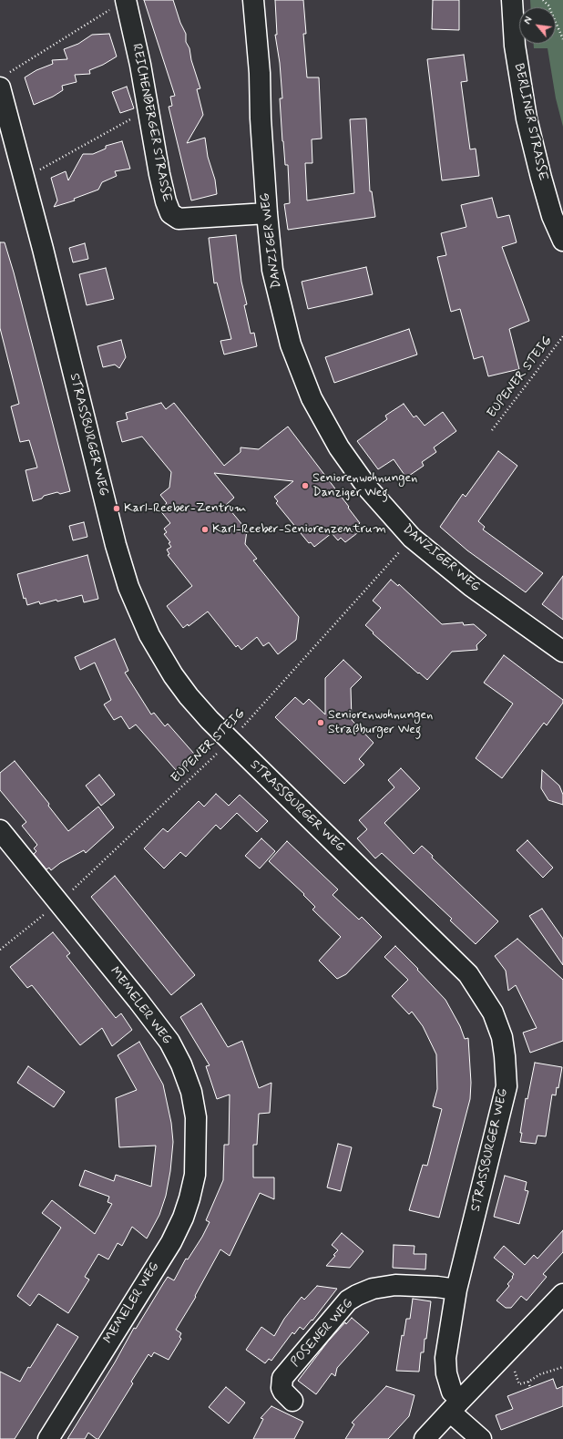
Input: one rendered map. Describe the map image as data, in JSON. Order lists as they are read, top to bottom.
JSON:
{
  "streets": {
    "street": [
      "BERLINER STRASSE",
      "REICHENBERGER STRASSE",
      "DANZIGER WEG",
      "STRASSBURGER WEG",
      "MEMELER WEG",
      "POSENER WEG"
    ],
    "path": ["EUPENER STEIG"]
  },
  "crossings": [
    ["REICHENBERGER STRASSE", "DANZIGER WEG"],
    ["DANZIGER WEG", "EUPENER STEIG"],
    ["EUPENER STEIG", "STRASSBURGER WEG"],
    ["EUPENER STEIG", "MEMELER WEG"],
    ["STRASSBURGER WEG", "POSENER WEG"]
  ],
  "places": [
    "Seniorenwohnungen Danziger Weg",
    "Karl-Reeber-Zentrum",
    "Karl-Reeber-Seniorenzentrum",
    "Seniorenwohnungen Straßburger Weg"
  ],
  "north": "top left"
}
